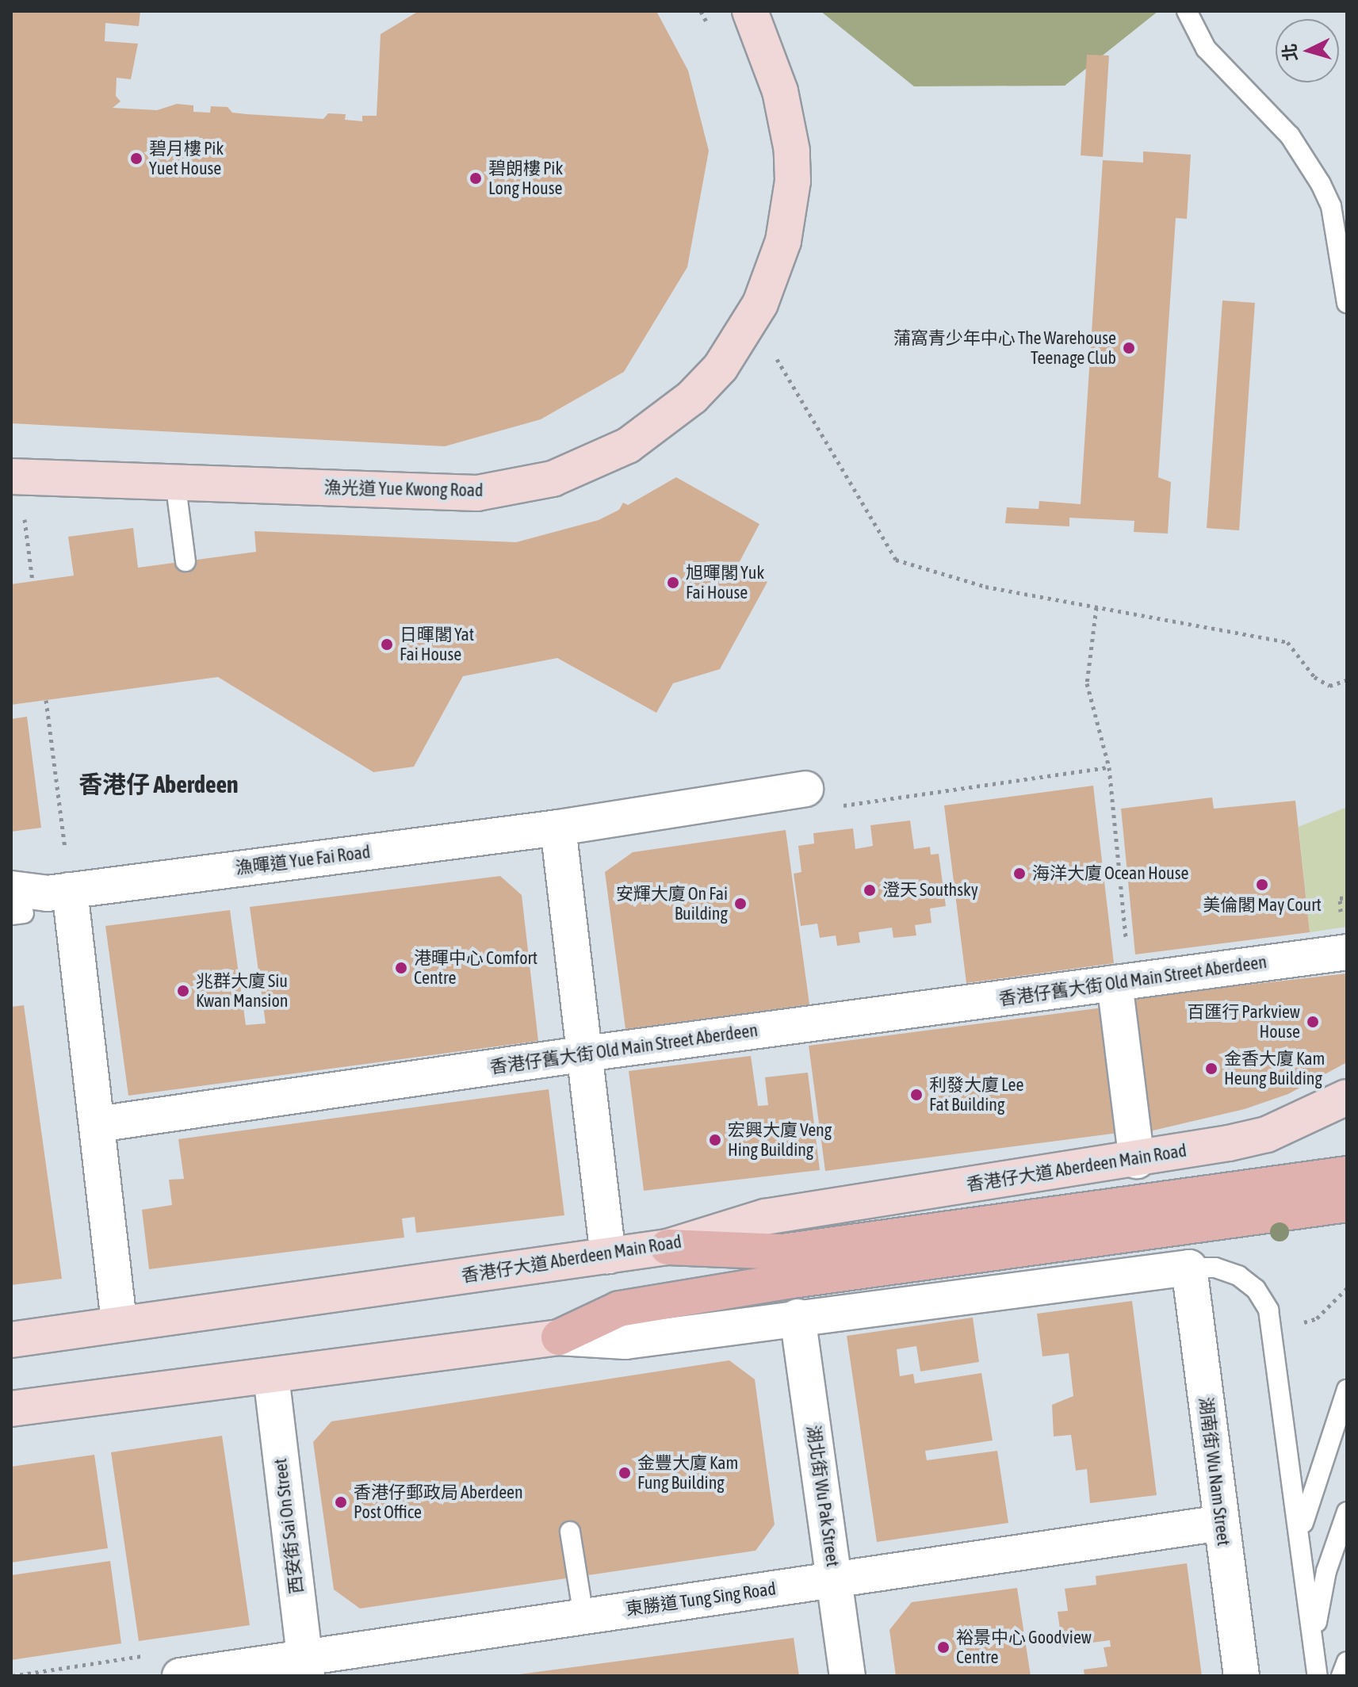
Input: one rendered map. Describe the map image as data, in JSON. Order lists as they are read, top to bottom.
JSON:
{
  "streets": {
    "main road": ["漁光道 Yue Kwong Road", "香港仔大道 Aberdeen Main Road"],
    "street": [
      "漁暉道 Yue Fai Road",
      "香港仔舊大街 Old Main Street Aberdeen",
      "湖南街 Wu Nam Street",
      "湖北街 Wu Pak Street",
      "西安街 Sai On Street",
      "東勝道 Tung Sing Road"
    ]
  },
  "crossings": [
    ["湖南街 Wu Nam Street", "東勝道 Tung Sing Road"],
    ["湖北街 Wu Pak Street", "東勝道 Tung Sing Road"],
    ["西安街 Sai On Street", "東勝道 Tung Sing Road"]
  ],
  "districts": ["香港仔 Aberdeen"],
  "places": [
    "碧月樓 Pik Yuet House",
    "碧朗樓 Pik Long House",
    "蒲窩青少年中心 The Warehouse Teenage Club",
    "旭暉閣 Yuk Fai House",
    "日暉閣 Yat Fai House",
    "海洋大廈 Ocean House",
    "美倫閣 May Court",
    "澄天 Southsky",
    "安輝大廈 On Fai Building",
    "港暉中心 Comfort Centre",
    "兆群大廈 Siu Kwan Mansion",
    "百匯行 Parkview House",
    "金香大廈 Kam Heung Building",
    "利發大廈 Lee Fat Building",
    "宏興大廈 Veng Hing Building",
    "金豐大廈 Kam Fung Building",
    "香港仔郵政局 Aberdeen Post Office",
    "裕景中心 Goodview Centre"
  ],
  "north": "left"
}
